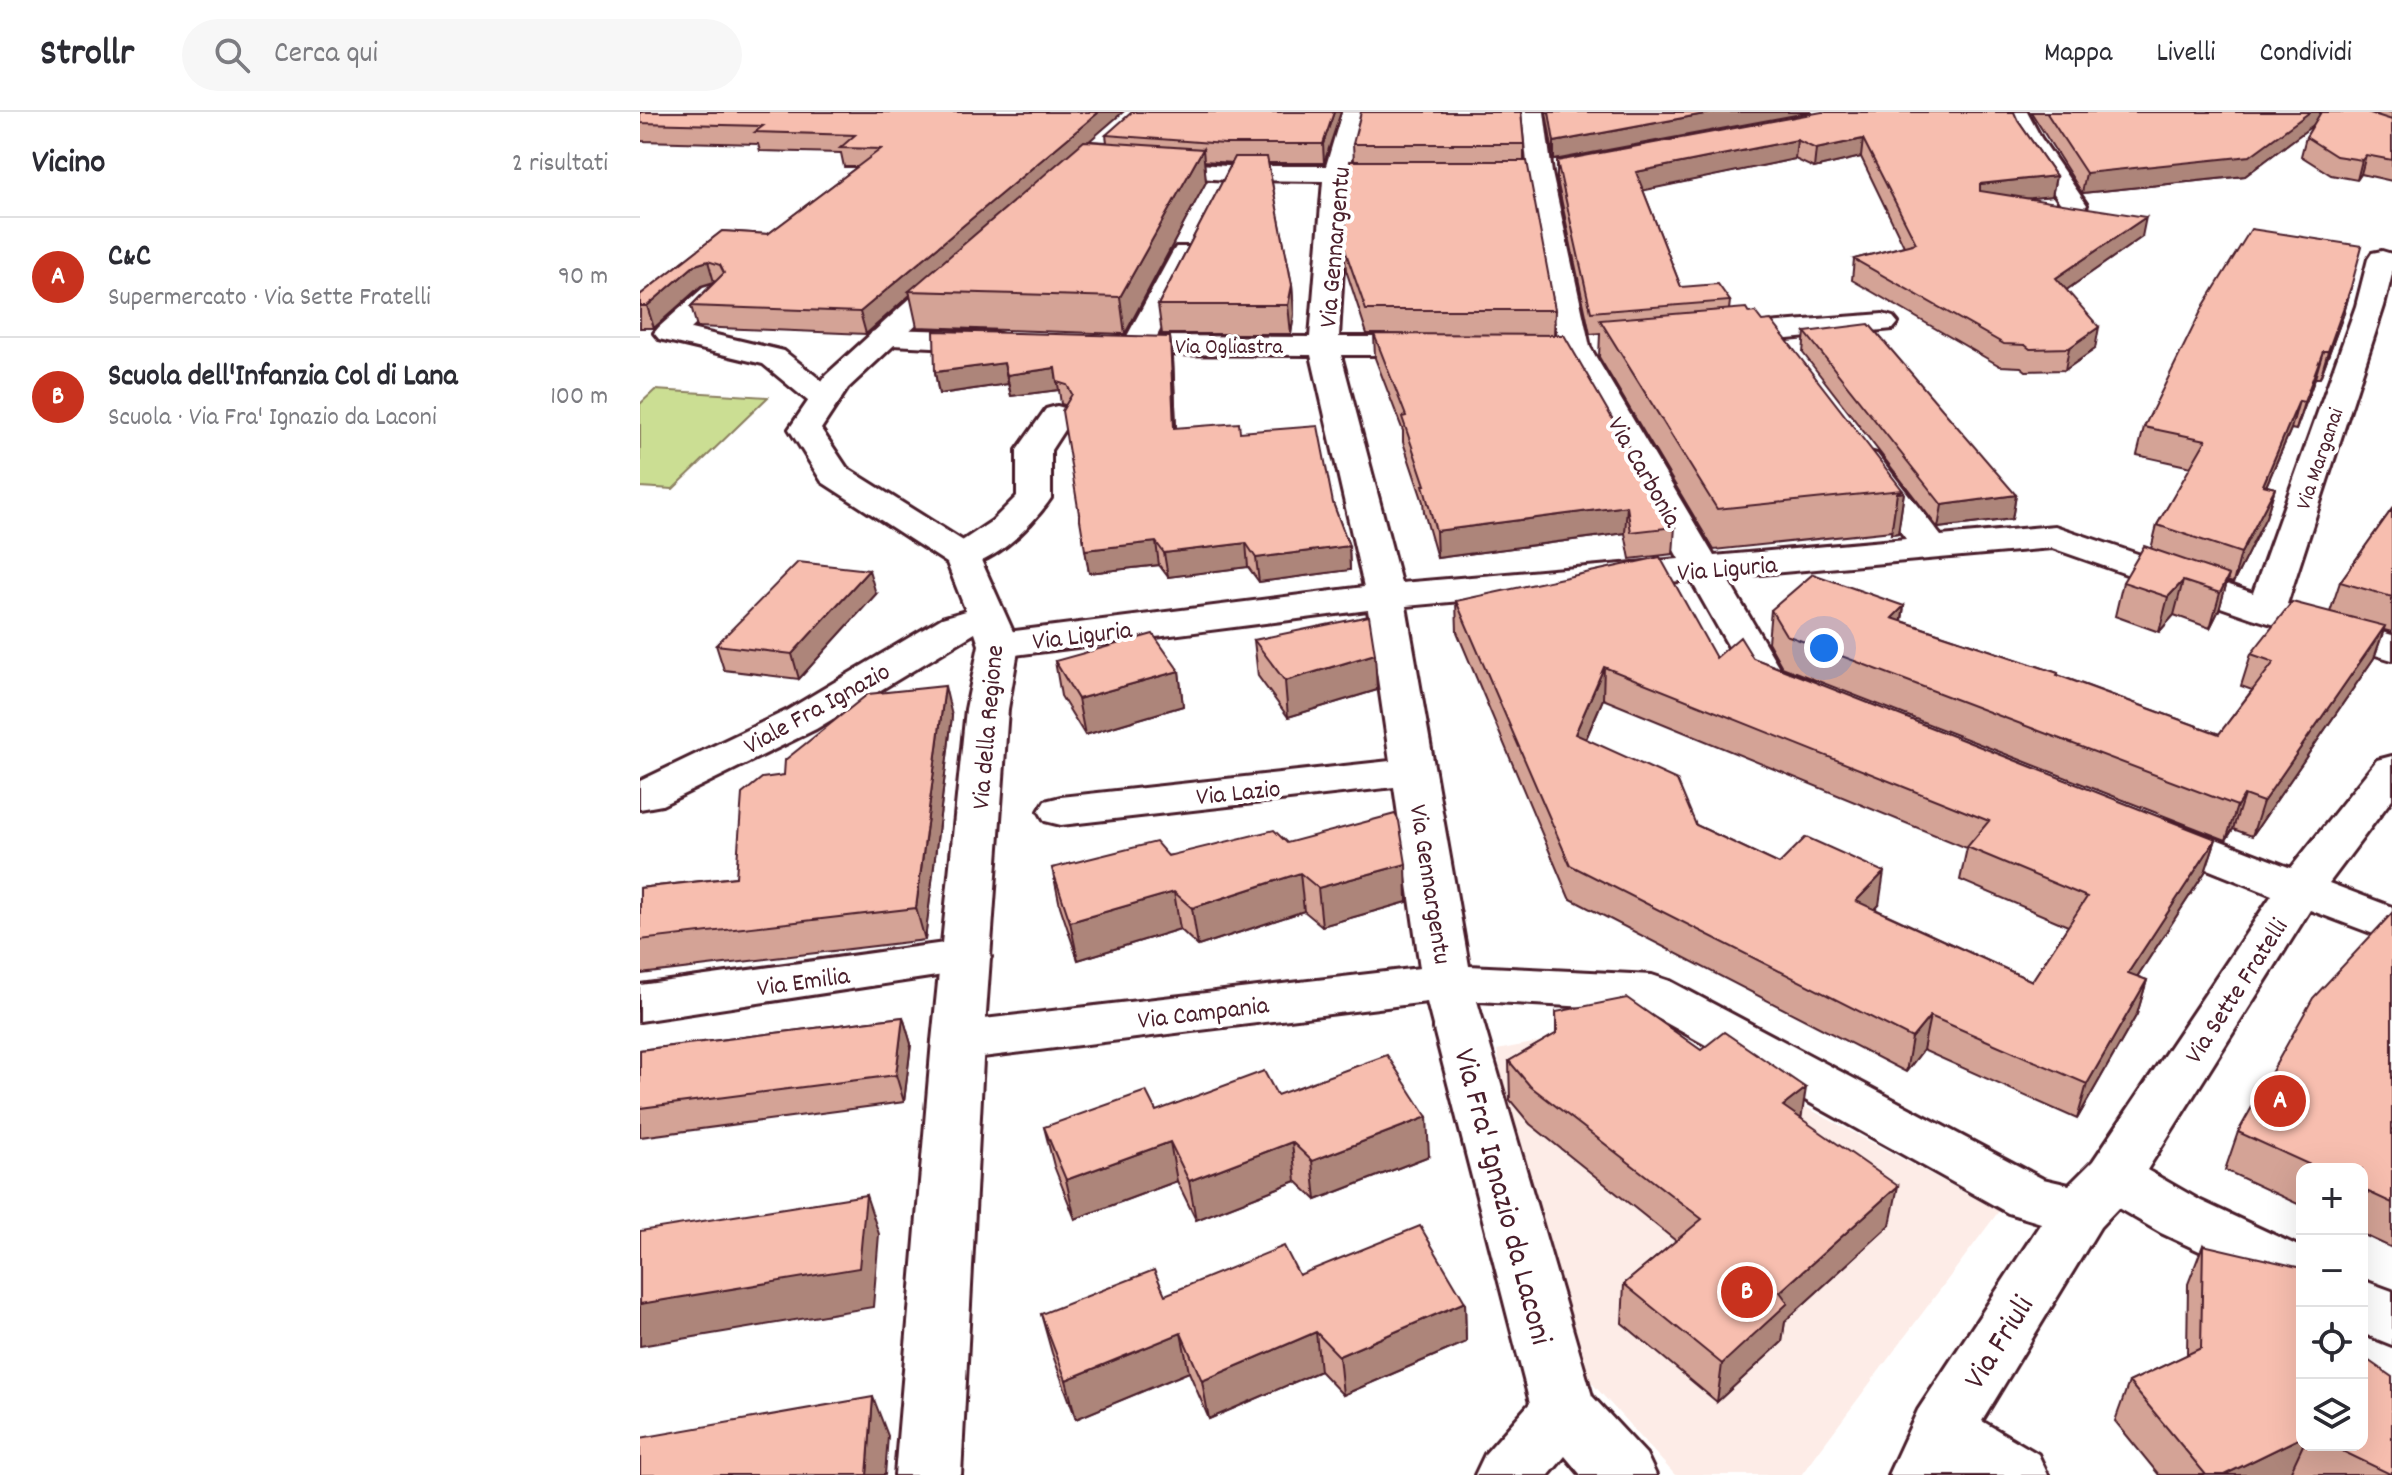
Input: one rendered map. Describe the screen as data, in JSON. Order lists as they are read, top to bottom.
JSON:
{
  "streets": {
    "street": [
      "Via Gennargentu",
      "Via Ogliastra",
      "Via Marganai",
      "Via Carbonia",
      "Via Liguria",
      "Viale Fra Ignazio",
      "Via della Regione",
      "Via Lazio",
      "Via Emilia",
      "Via Sette Fratelli",
      "Via Campania",
      "Via Fra' Ignazio da Laconi",
      "Via Friuli"
    ]
  },
  "crossings": [
    ["Via Gennargentu", "Via Ogliastra"],
    ["Via Gennargentu", "Via Liguria"],
    ["Via Gennargentu", "Via Lazio"],
    ["Via Gennargentu", "Via Sette Fratelli"],
    ["Via Gennargentu", "Via Campania"],
    ["Via Gennargentu", "Via Fra' Ignazio da Laconi"],
    ["Via Gennargentu", "Via Friuli"],
    ["Via Marganai", "Via Liguria"],
    ["Via Carbonia", "Via Liguria"],
    ["Via Liguria", "Viale Fra Ignazio"],
    ["Via Liguria", "Via della Regione"],
    ["Viale Fra Ignazio", "Via della Regione"],
    ["Via della Regione", "Via Emilia"],
    ["Via della Regione", "Via Campania"],
    ["Via Sette Fratelli", "Via Friuli"],
    ["Via Campania", "Via Fra' Ignazio da Laconi"]
  ],
  "page": {
    "header": "Strollr",
    "search": "Cerca qui",
    "nav": ["Mappa", "Livelli", "Condividi"],
    "heading": ["Vicino", "2 risultati"],
    "list": [
      {
        "mark": "A",
        "name": "C&C",
        "note": "Supermercato · Via Sette Fratelli",
        "value": "90 m"
      },
      {
        "mark": "B",
        "name": "Scuola dell'Infanzia Col di Lana",
        "note": "Scuola · Via Fra' Ignazio da Laconi",
        "value": "100 m"
      }
    ],
    "pins": ["A", "B"],
    "map_buttons": ["+", "−"]
  }
}
